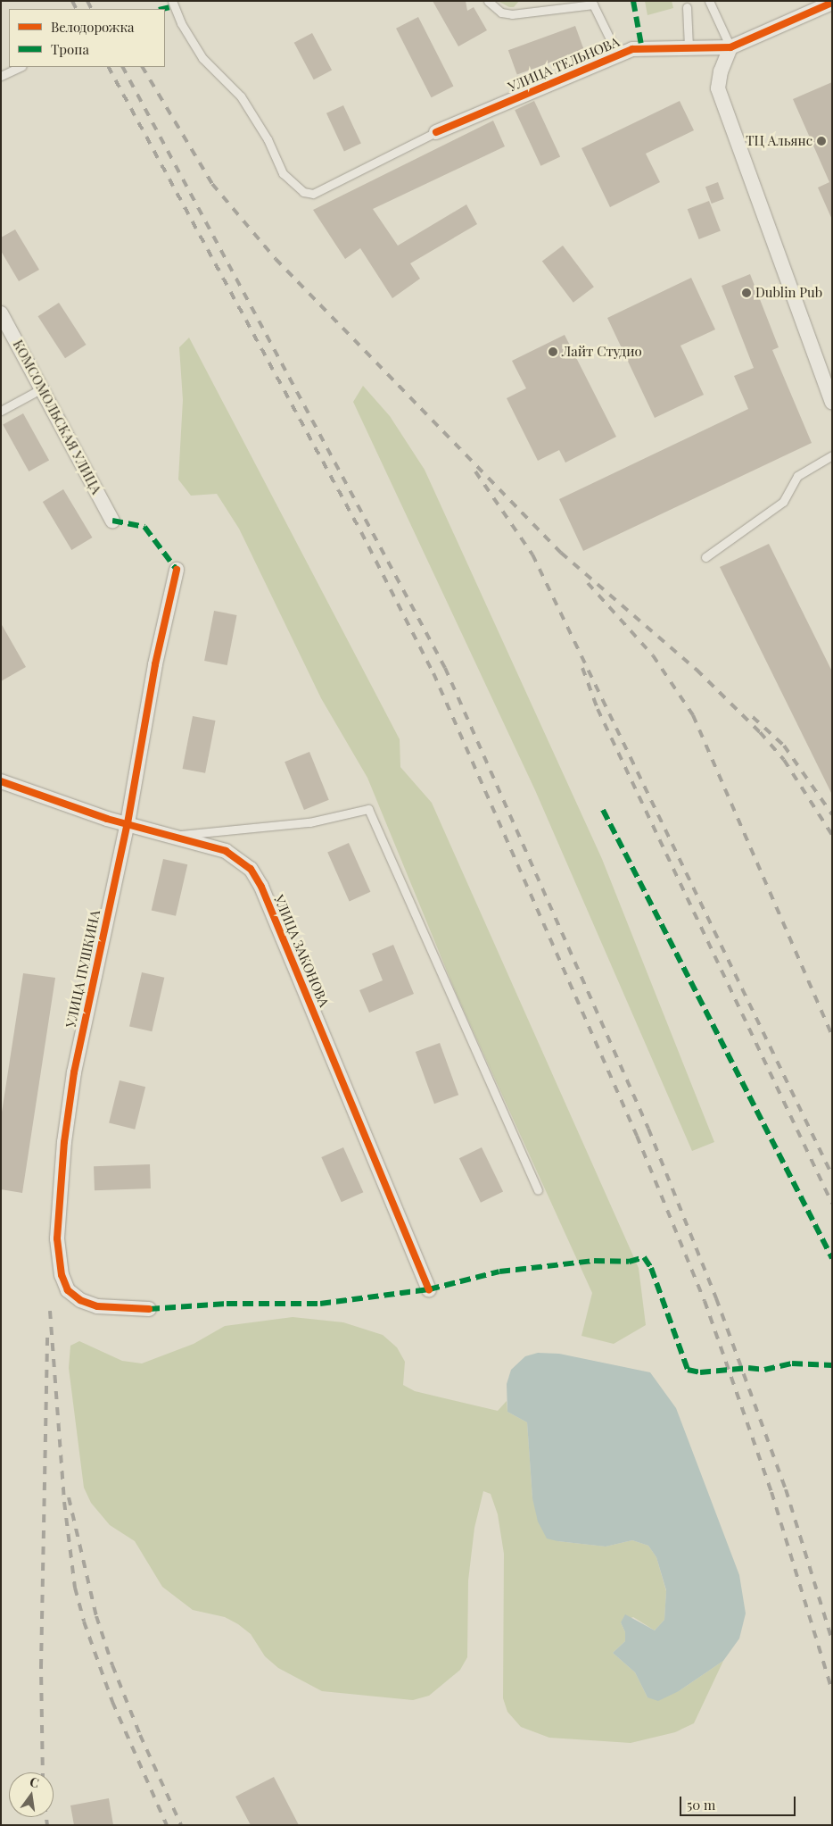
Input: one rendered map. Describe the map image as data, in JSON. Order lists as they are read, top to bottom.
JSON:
{
  "streets": {
    "street": [
      "УЛИЦА ТЕЛЬНОВА",
      "КОМСОМОЛЬСКАЯ УЛИЦА",
      "УЛИЦА ЗАКОНОВА",
      "УЛИЦА ПУШКИНА"
    ]
  },
  "crossings": [
    ["УЛИЦА ЗАКОНОВА", "УЛИЦА ПУШКИНА"]
  ],
  "places": ["ТЦ Альянс", "Dublin Pub", "Лайт Студио"],
  "legend": ["Велодорожка", "Тропа"],
  "scale_bar": "50 m",
  "north": "top"
}
